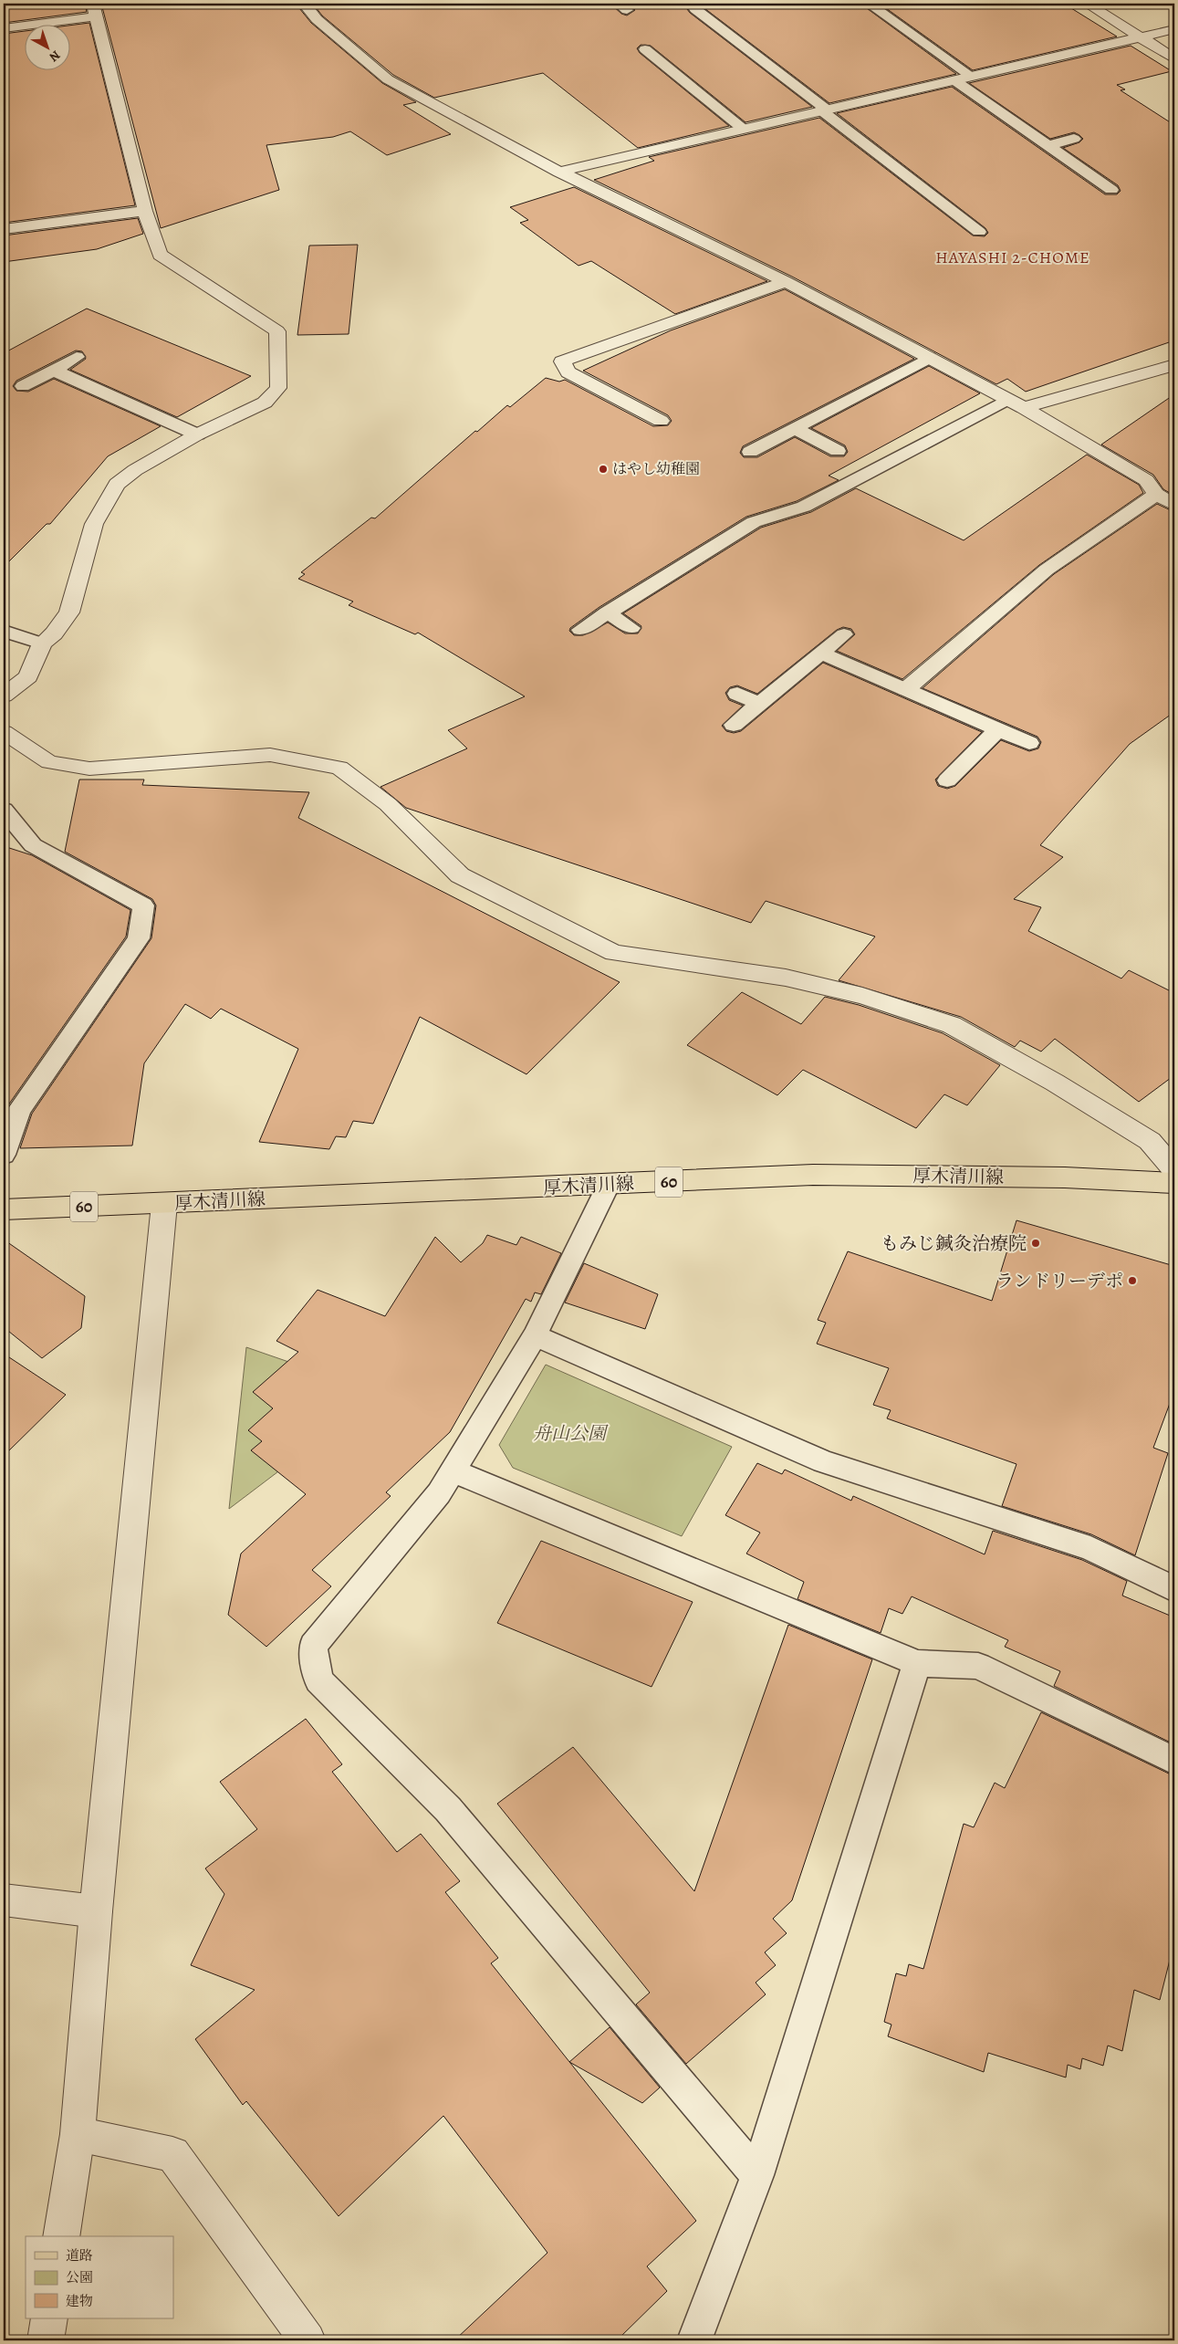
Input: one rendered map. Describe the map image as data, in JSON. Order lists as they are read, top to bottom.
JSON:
{
  "streets": {
    "main road": ["厚木清川線", "60"]
  },
  "districts": ["HAYASHI 2-CHOME"],
  "parks": ["舟山公園"],
  "places": ["はやし幼稚園", "もみじ鍼灸治療院", "ランドリーデポ"],
  "legend": ["道路", "公園", "建物"],
  "north": "bottom right"
}
